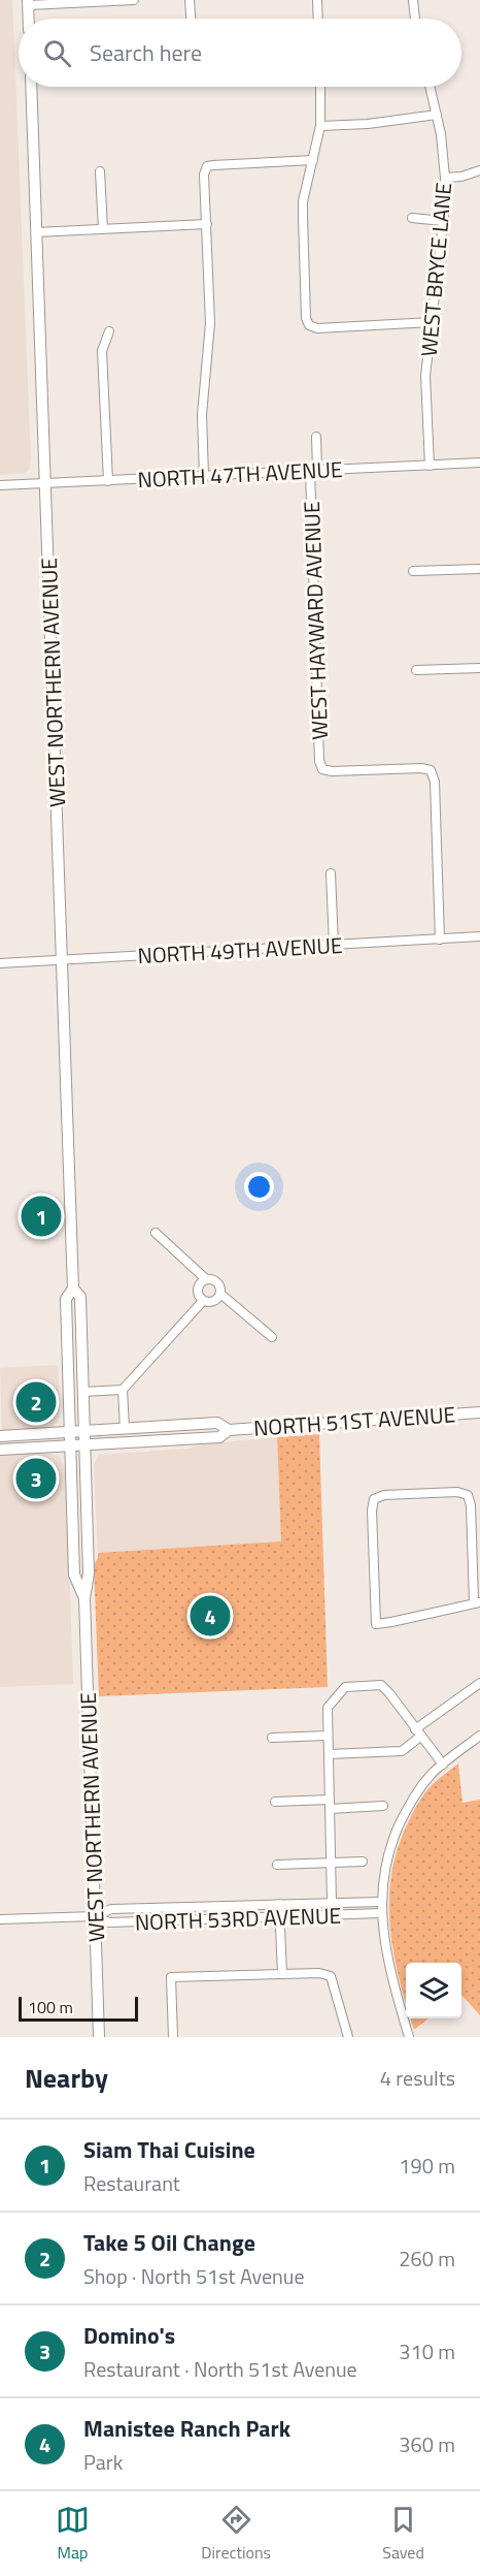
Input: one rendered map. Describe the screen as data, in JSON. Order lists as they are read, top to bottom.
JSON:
{
  "streets": {
    "main road": ["WEST NORTHERN AVENUE", "NORTH 51ST AVENUE"],
    "street": [
      "WEST BRYCE LANE",
      "NORTH 47TH AVENUE",
      "WEST HAYWARD AVENUE",
      "NORTH 49TH AVENUE",
      "NORTH 53RD AVENUE"
    ]
  },
  "crossings": [
    ["WEST BRYCE LANE", "NORTH 47TH AVENUE"],
    ["NORTH 47TH AVENUE", "WEST HAYWARD AVENUE"],
    ["NORTH 47TH AVENUE", "WEST NORTHERN AVENUE"],
    ["WEST HAYWARD AVENUE", "NORTH 49TH AVENUE"],
    ["WEST NORTHERN AVENUE", "NORTH 49TH AVENUE"],
    ["WEST NORTHERN AVENUE", "NORTH 51ST AVENUE"],
    ["WEST NORTHERN AVENUE", "NORTH 53RD AVENUE"]
  ],
  "scale_bar": "100 m",
  "page": {
    "search": "Search here",
    "pins": [
      "1",
      "2",
      "3",
      "4"
    ],
    "scale": "100 m",
    "heading": ["Nearby", "4 results"],
    "list": [
      {
        "mark": "1",
        "name": "Siam Thai Cuisine",
        "note": "Restaurant",
        "value": "190 m"
      },
      {
        "mark": "2",
        "name": "Take 5 Oil Change",
        "note": "Shop · North 51st Avenue",
        "value": "260 m"
      },
      {
        "mark": "3",
        "name": "Domino's",
        "note": "Restaurant · North 51st Avenue",
        "value": "310 m"
      },
      {
        "mark": "4",
        "name": "Manistee Ranch Park",
        "note": "Park",
        "value": "360 m"
      }
    ],
    "nav": ["Map", "Directions", "Saved"]
  }
}
